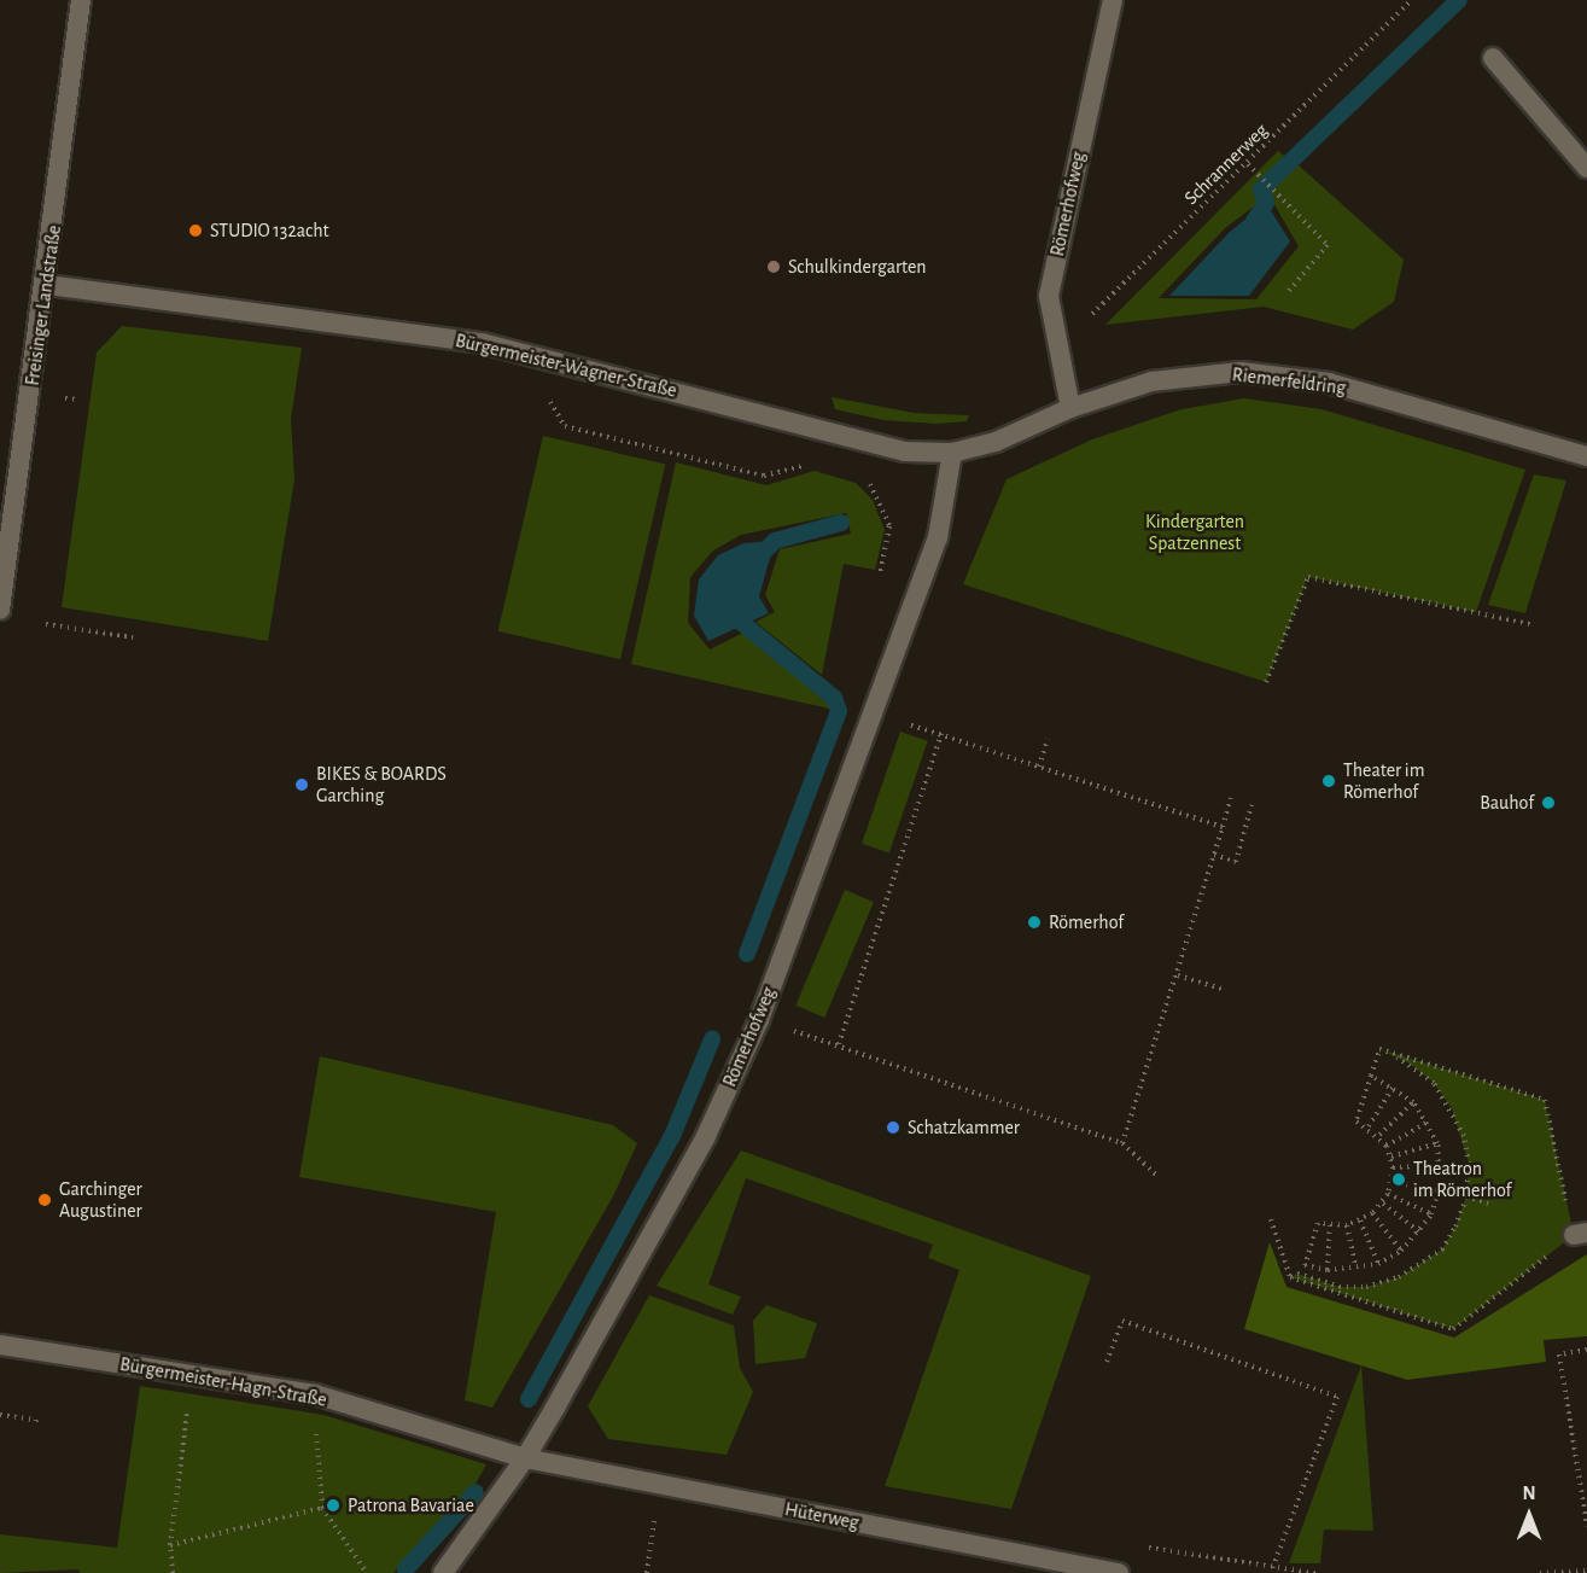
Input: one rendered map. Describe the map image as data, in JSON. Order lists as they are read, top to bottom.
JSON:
{
  "streets": {
    "street": [
      "Römerhofweg",
      "Freisinger Landstraße",
      "Bürgermeister-Wagner-Straße",
      "Riemerfeldring",
      "Bürgermeister-Hagn-Straße",
      "Hüterweg"
    ],
    "path": ["Schrannerweg"]
  },
  "crossings": [
    ["Schrannerweg", "Römerhofweg"],
    ["Römerhofweg", "Bürgermeister-Wagner-Straße"],
    ["Römerhofweg", "Riemerfeldring"],
    ["Römerhofweg", "Bürgermeister-Hagn-Straße"],
    ["Römerhofweg", "Hüterweg"],
    ["Freisinger Landstraße", "Bürgermeister-Wagner-Straße"],
    ["Bürgermeister-Wagner-Straße", "Riemerfeldring"],
    ["Bürgermeister-Hagn-Straße", "Hüterweg"]
  ],
  "parks": ["Kindergarten Spatzennest"],
  "places": [
    "STUDIO 132acht",
    "Schulkindergarten",
    "Theater im Römerhof",
    "BIKES & BOARDS Garching",
    "Bauhof",
    "Römerhof",
    "Schatzkammer",
    "Theatron im Römerhof",
    "Garchinger Augustiner",
    "Patrona Bavariae"
  ],
  "north": "top"
}
